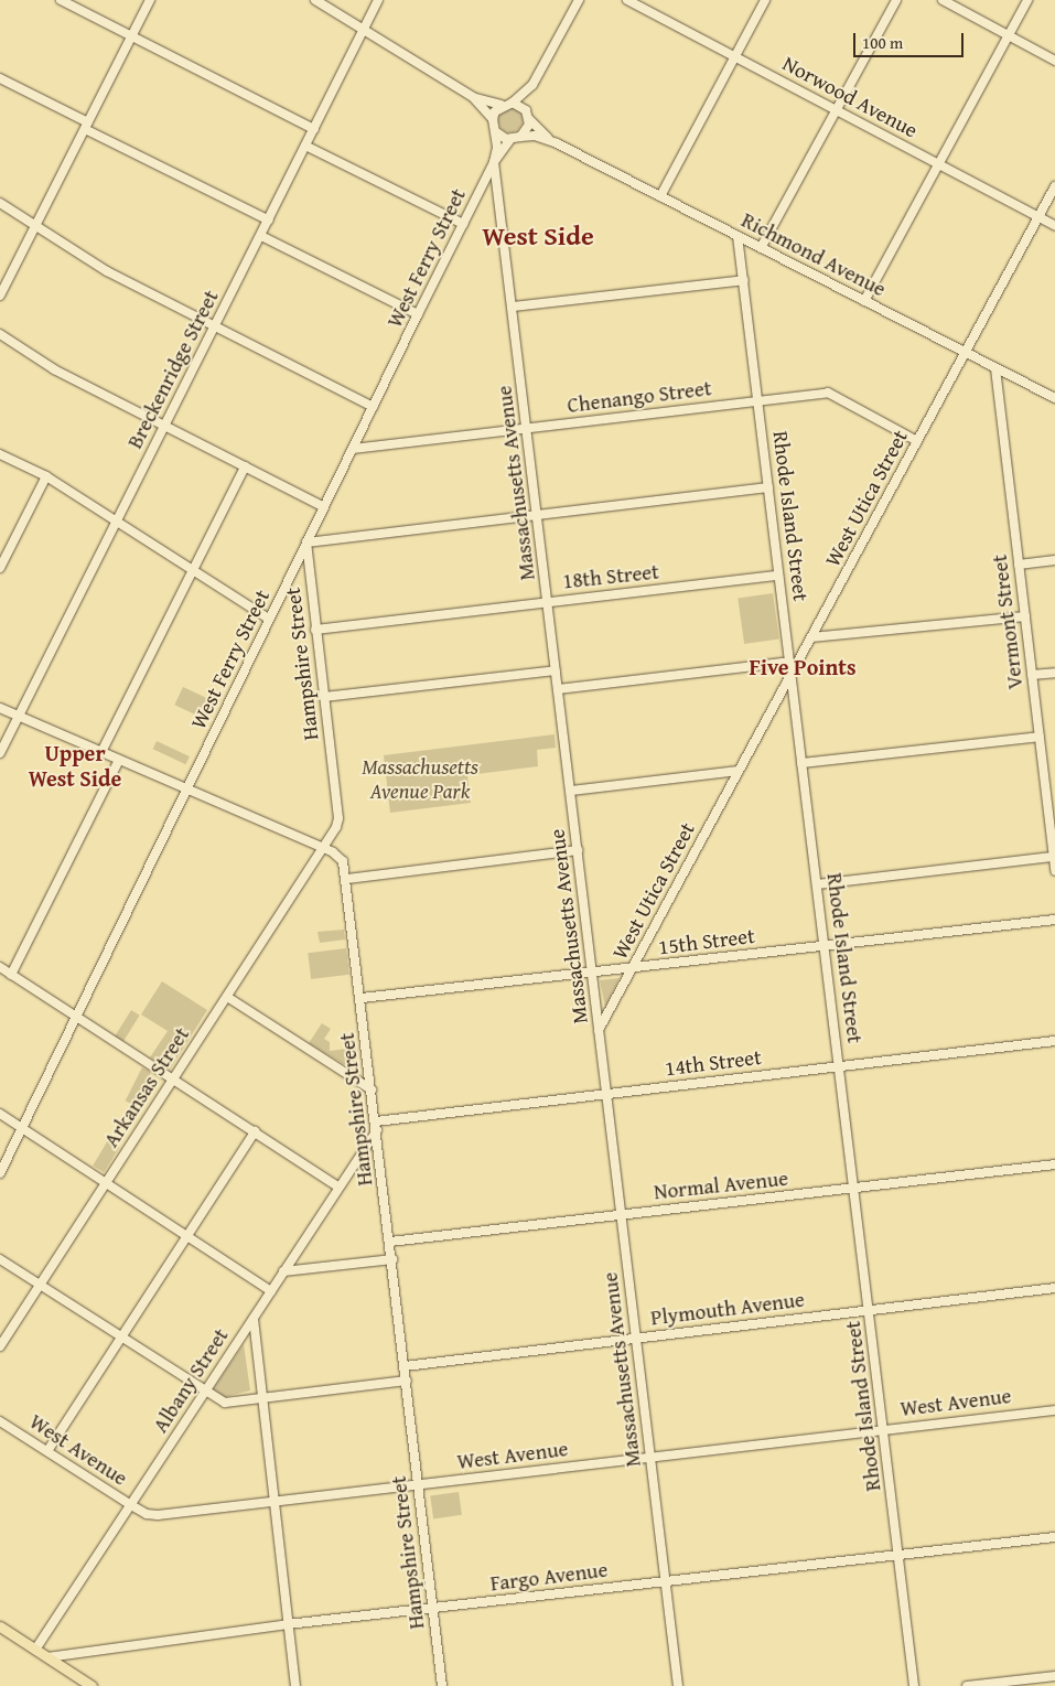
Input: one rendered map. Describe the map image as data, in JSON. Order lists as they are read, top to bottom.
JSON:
{
  "streets": {
    "street": [
      "Norwood Avenue",
      "Richmond Avenue",
      "West Ferry Street",
      "Breckenridge Street",
      "Chenango Street",
      "Massachusetts Avenue",
      "West Utica Street",
      "Rhode Island Street",
      "18th Street",
      "Vermont Street",
      "Hampshire Street",
      "15th Street",
      "14th Street",
      "Arkansas Street",
      "Normal Avenue",
      "Plymouth Avenue",
      "Albany Street",
      "West Avenue",
      "Fargo Avenue"
    ]
  },
  "crossings": [
    ["Norwood Avenue", "West Utica Street"],
    ["Richmond Avenue", "West Ferry Street"],
    ["Richmond Avenue", "West Utica Street"],
    ["Richmond Avenue", "Rhode Island Street"],
    ["Richmond Avenue", "Vermont Street"],
    ["West Ferry Street", "Chenango Street"],
    ["West Ferry Street", "Massachusetts Avenue"],
    ["West Ferry Street", "Hampshire Street"],
    ["Chenango Street", "Massachusetts Avenue"],
    ["Chenango Street", "West Utica Street"],
    ["Chenango Street", "Rhode Island Street"],
    ["Massachusetts Avenue", "West Utica Street"],
    ["Massachusetts Avenue", "18th Street"],
    ["Massachusetts Avenue", "15th Street"],
    ["Massachusetts Avenue", "14th Street"],
    ["Massachusetts Avenue", "Normal Avenue"],
    ["Massachusetts Avenue", "Plymouth Avenue"],
    ["Massachusetts Avenue", "West Avenue"],
    ["Massachusetts Avenue", "Fargo Avenue"],
    ["West Utica Street", "Rhode Island Street"],
    ["West Utica Street", "15th Street"],
    ["Rhode Island Street", "18th Street"],
    ["Rhode Island Street", "15th Street"],
    ["Rhode Island Street", "14th Street"],
    ["Rhode Island Street", "Normal Avenue"],
    ["Rhode Island Street", "Plymouth Avenue"],
    ["Rhode Island Street", "West Avenue"],
    ["Rhode Island Street", "Fargo Avenue"],
    ["18th Street", "Hampshire Street"],
    ["Hampshire Street", "15th Street"],
    ["Hampshire Street", "14th Street"],
    ["Hampshire Street", "Arkansas Street"],
    ["Hampshire Street", "Normal Avenue"],
    ["Hampshire Street", "Plymouth Avenue"],
    ["Hampshire Street", "Albany Street"],
    ["Hampshire Street", "West Avenue"],
    ["Hampshire Street", "Fargo Avenue"],
    ["14th Street", "Albany Street"],
    ["Albany Street", "West Avenue"]
  ],
  "districts": ["West Side", "Five Points", "Upper West Side"],
  "parks": ["Massachusetts Avenue Park"],
  "scale_bar": "100 m"
}
